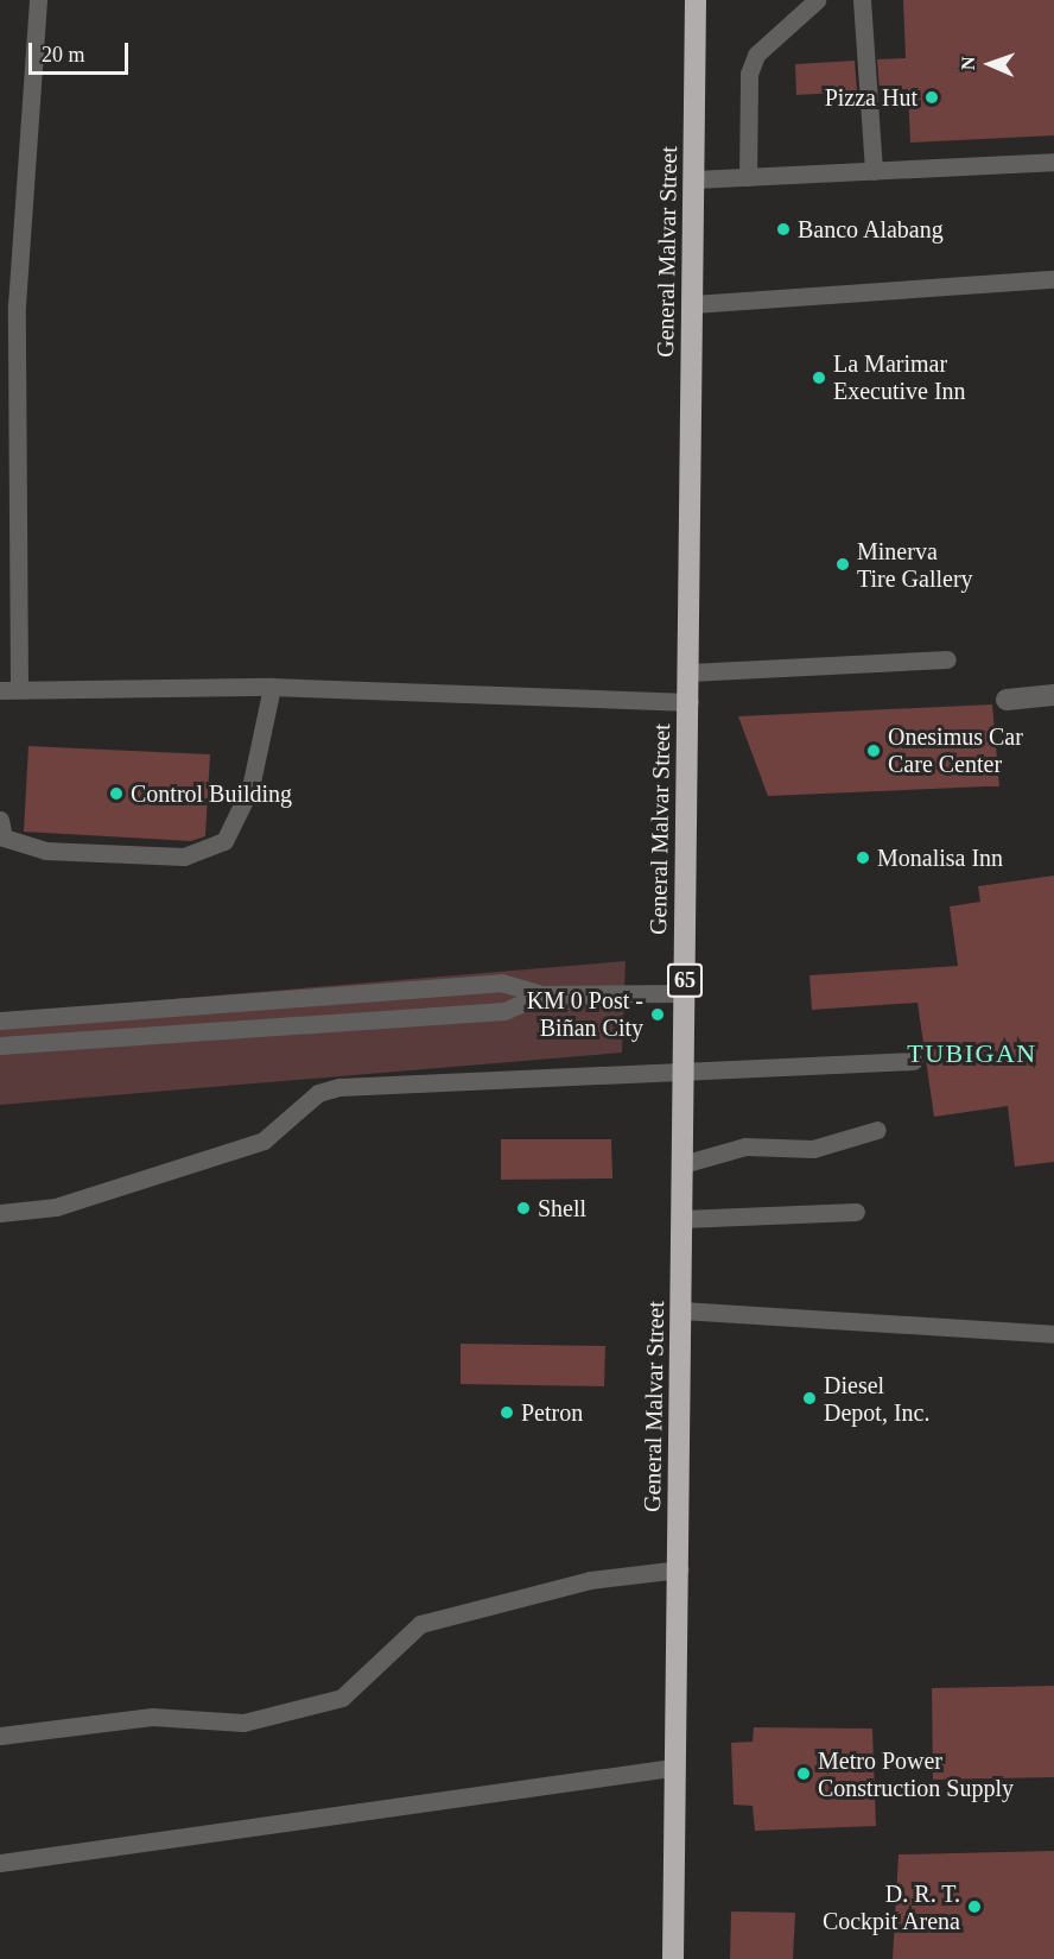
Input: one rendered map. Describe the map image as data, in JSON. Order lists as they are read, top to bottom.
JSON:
{
  "streets": {
    "highway": ["General Malvar Street", "65"]
  },
  "districts": ["TUBIGAN"],
  "places": [
    "Pizza Hut",
    "Banco Alabang",
    "La Marimar Executive Inn",
    "Minerva Tire Gallery",
    "Onesimus Car Care Center",
    "Control Building",
    "Monalisa Inn",
    "KM 0 Post - Biñan City",
    "Shell",
    "Diesel Depot, Inc.",
    "Petron",
    "Metro Power Construction Supply",
    "D. R. T. Cockpit Arena"
  ],
  "scale_bar": "20 m",
  "north": "left"
}
